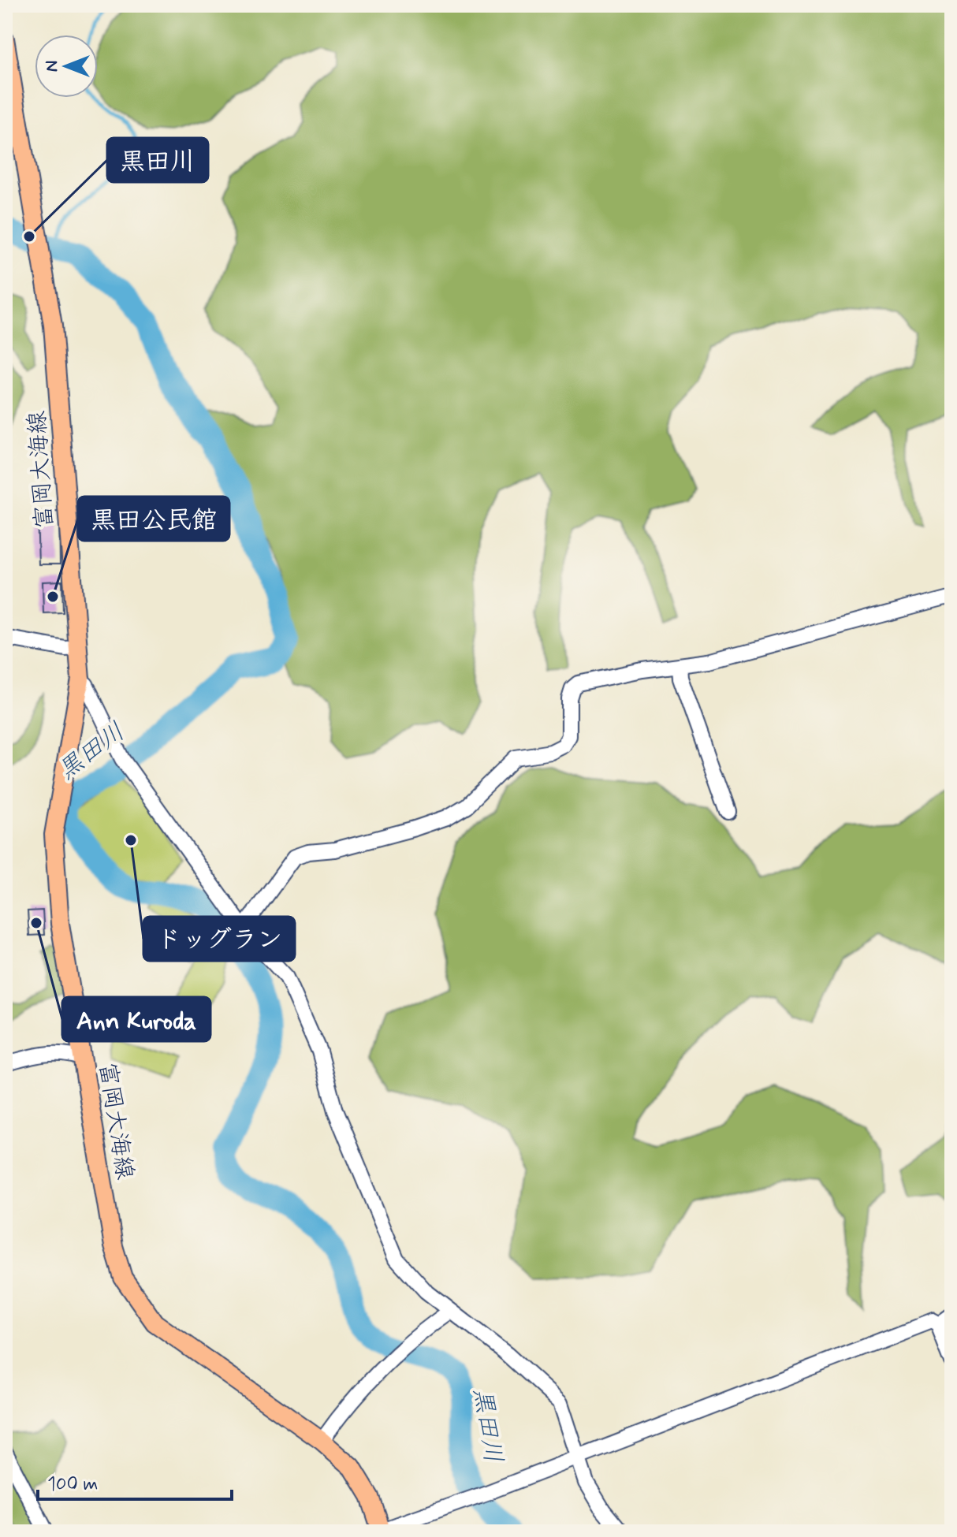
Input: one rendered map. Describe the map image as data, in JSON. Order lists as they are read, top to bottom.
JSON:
{
  "streets": {
    "main road": ["富岡大海線"]
  },
  "water": ["黒田川"],
  "places": [
    "黒田川",
    "黒田公民館",
    "ドッグラン",
    "Ann Kuroda"
  ],
  "scale_bar": "100 m",
  "north": "left"
}
